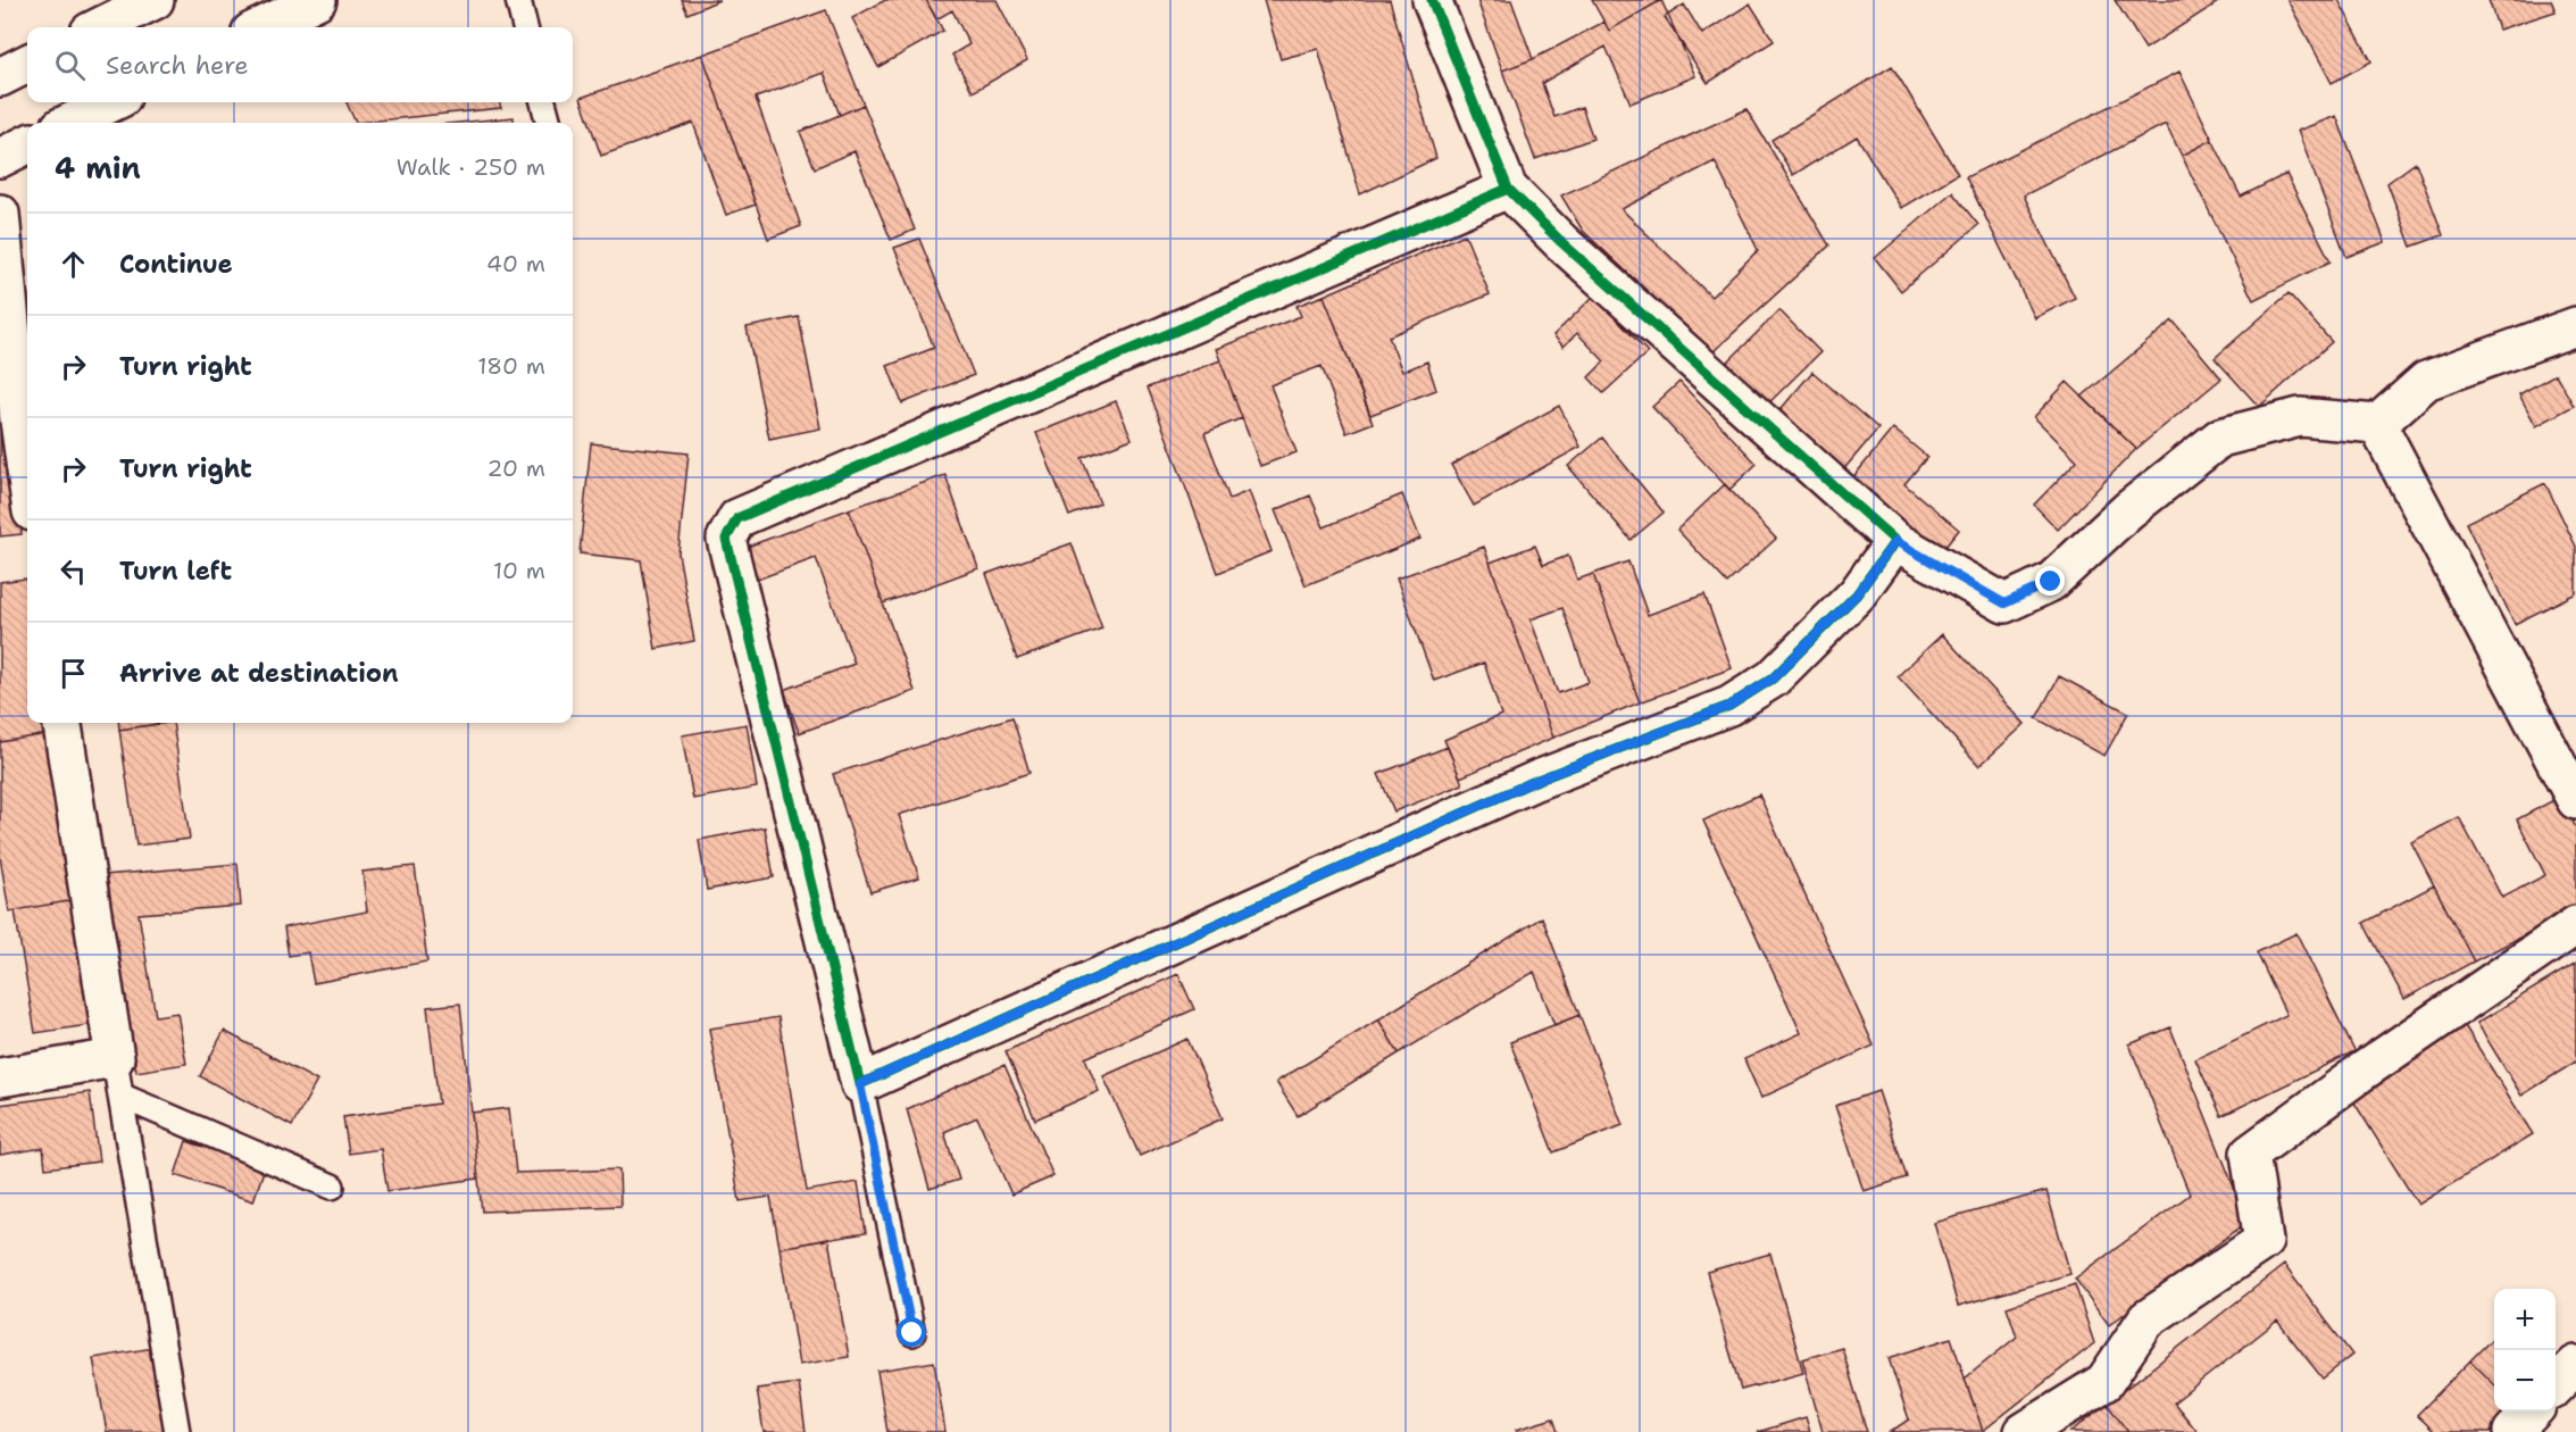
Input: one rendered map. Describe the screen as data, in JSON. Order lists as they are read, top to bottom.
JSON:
{
  "page": {
    "search": "Search here",
    "heading": ["4 min", "Walk · 250 m"],
    "list": [
      ["Continue", "40 m"],
      ["Turn right", "180 m"],
      ["Turn right", "20 m"],
      ["Turn left", "10 m"],
      "Arrive at destination"
    ],
    "map_buttons": ["+", "−"]
  }
}
